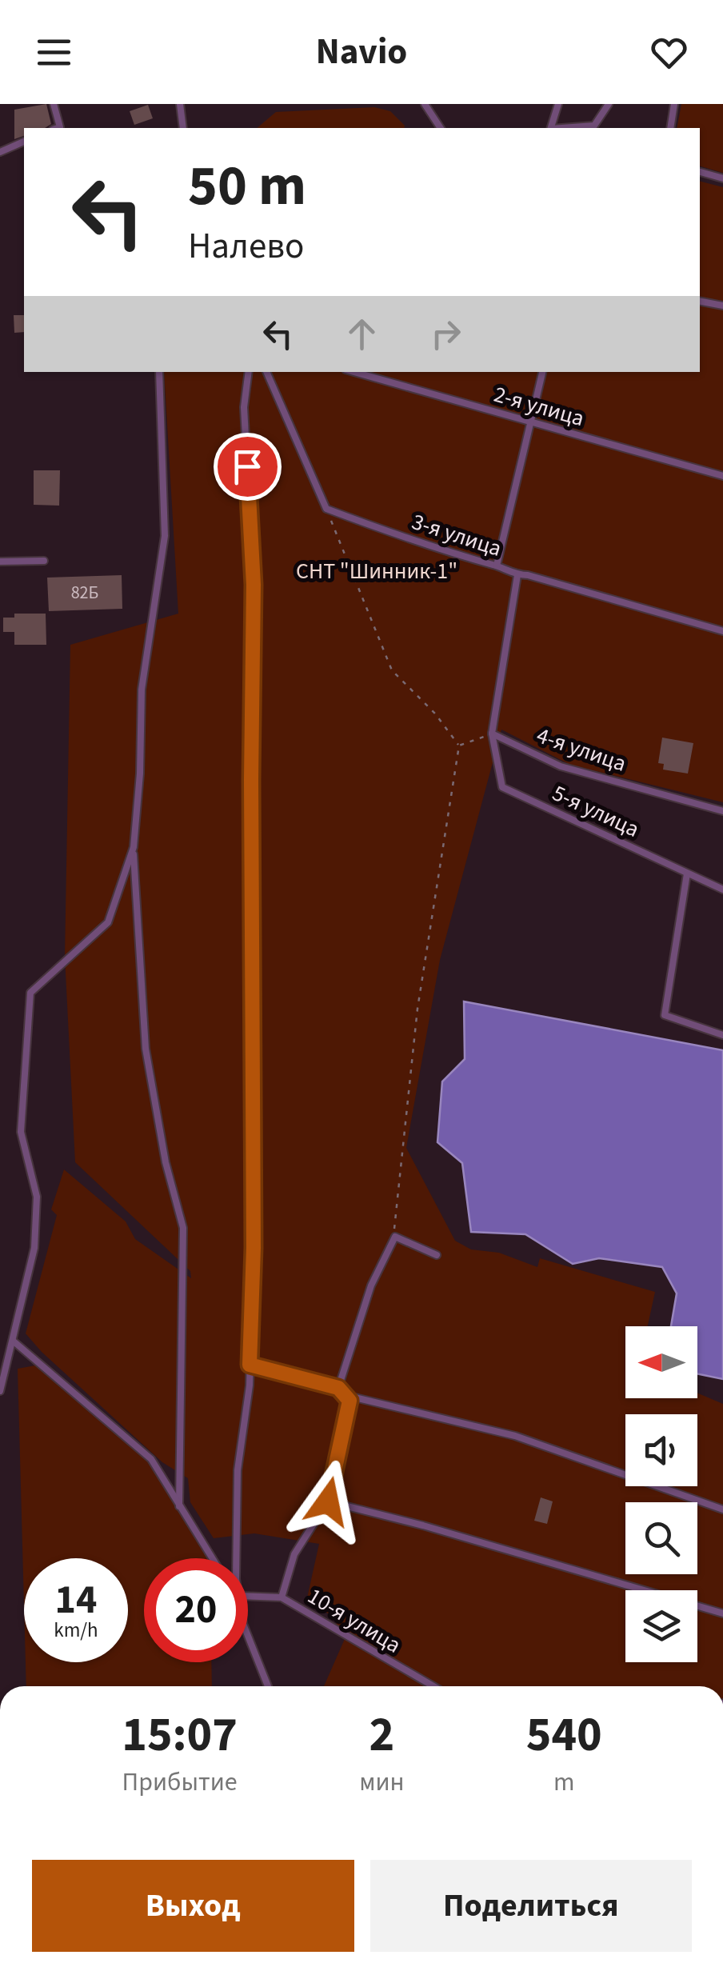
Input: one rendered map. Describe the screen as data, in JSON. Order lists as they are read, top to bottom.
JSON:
{
  "streets": {
    "lane": [
      "2-я улица",
      "3-я улица",
      "4-я улица",
      "5-я улица",
      "10-я улица"
    ]
  },
  "crossings": [
    ["4-я улица", "5-я улица"]
  ],
  "parks": ["СНТ \"Шинник-1\""],
  "house_numbers": ["82Б"],
  "north": "left",
  "page": {
    "header": "Navio",
    "turn": ["50 m", "Налево"],
    "speed": "14 km/h",
    "limit": "20",
    "eta": [
      "15:07",
      "Прибытие",
      "2",
      "мин",
      "540",
      "m"
    ],
    "buttons": ["Выход", "Поделиться"]
  }
}
